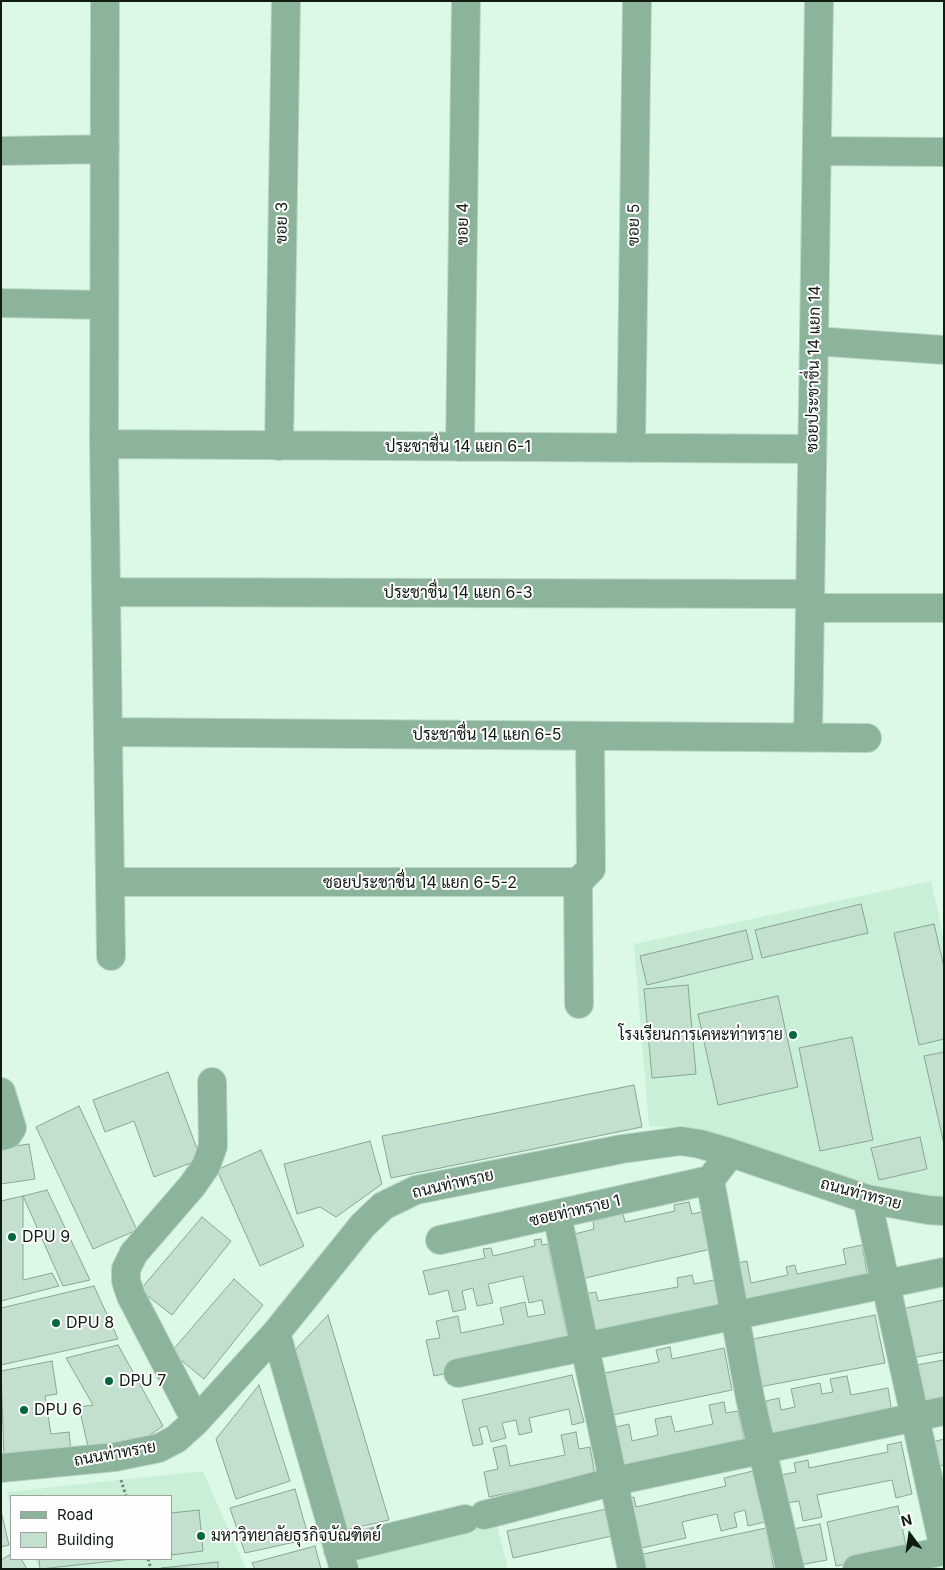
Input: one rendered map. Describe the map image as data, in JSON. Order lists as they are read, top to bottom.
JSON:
{
  "streets": {
    "street": [
      "ขอย 3",
      "ขอย 4",
      "ฃอย 5",
      "ซอยประชาชื่น 14 แยก 14",
      "ประชาชื่น 14 แยก 6-1",
      "ประชาชื่น 14 แยก 6-3",
      "ประชาชื่น 14 แยก 6-5",
      "ซอยประชาชื่น 14 แยก 6-5-2",
      "ถนนท่าทราย",
      "ซอยท่าทราย 1"
    ]
  },
  "crossings": [
    ["ขอย 3", "ประชาชื่น 14 แยก 6-1"],
    ["ขอย 4", "ประชาชื่น 14 แยก 6-1"],
    ["ฃอย 5", "ประชาชื่น 14 แยก 6-1"],
    ["ซอยประชาชื่น 14 แยก 14", "ประชาชื่น 14 แยก 6-1"],
    ["ซอยประชาชื่น 14 แยก 14", "ประชาชื่น 14 แยก 6-3"],
    ["ซอยประชาชื่น 14 แยก 14", "ประชาชื่น 14 แยก 6-5"]
  ],
  "places": [
    "โรงเรียนการเคหะท่าทราย",
    "DPU 9",
    "DPU 8",
    "DPU 7",
    "DPU 6",
    "มหาวิทยาลัยธุรกิจบัณฑิตย์"
  ],
  "legend": ["Road", "Building"],
  "north": "top"
}
